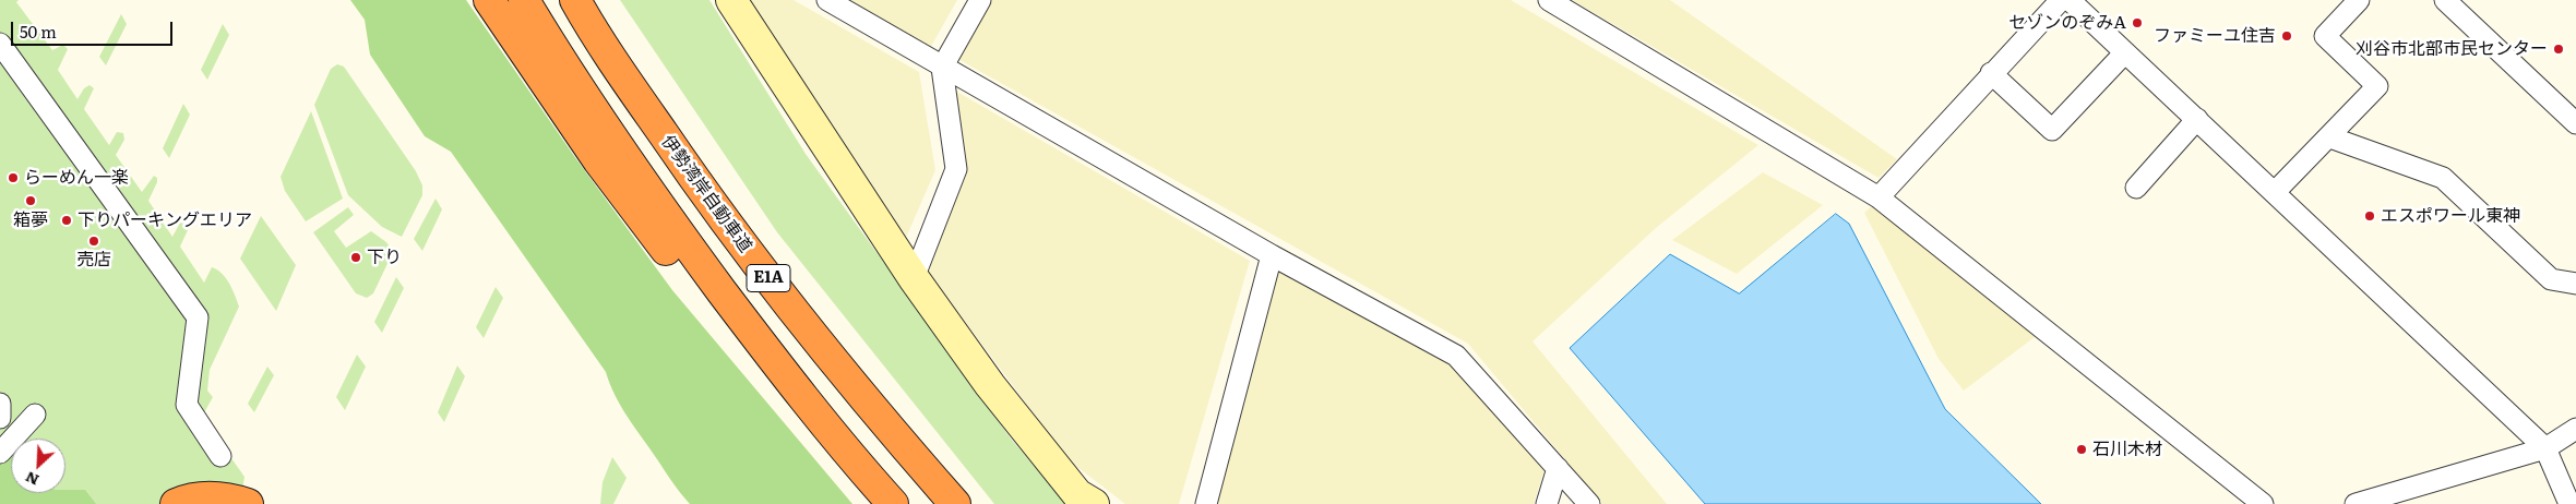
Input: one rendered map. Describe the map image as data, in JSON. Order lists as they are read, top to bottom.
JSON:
{
  "streets": {
    "highway": ["伊勢湾岸自動車道", "E1A"]
  },
  "places": [
    "セゾンのぞみA",
    "ファミーユ住吉",
    "刈谷市北部市民センター",
    "らーめん一楽",
    "箱夢",
    "エスポワール東神",
    "下りパーキングエリア",
    "売店",
    "下り",
    "石川木材"
  ],
  "scale_bar": "50 m",
  "north": "bottom left"
}
